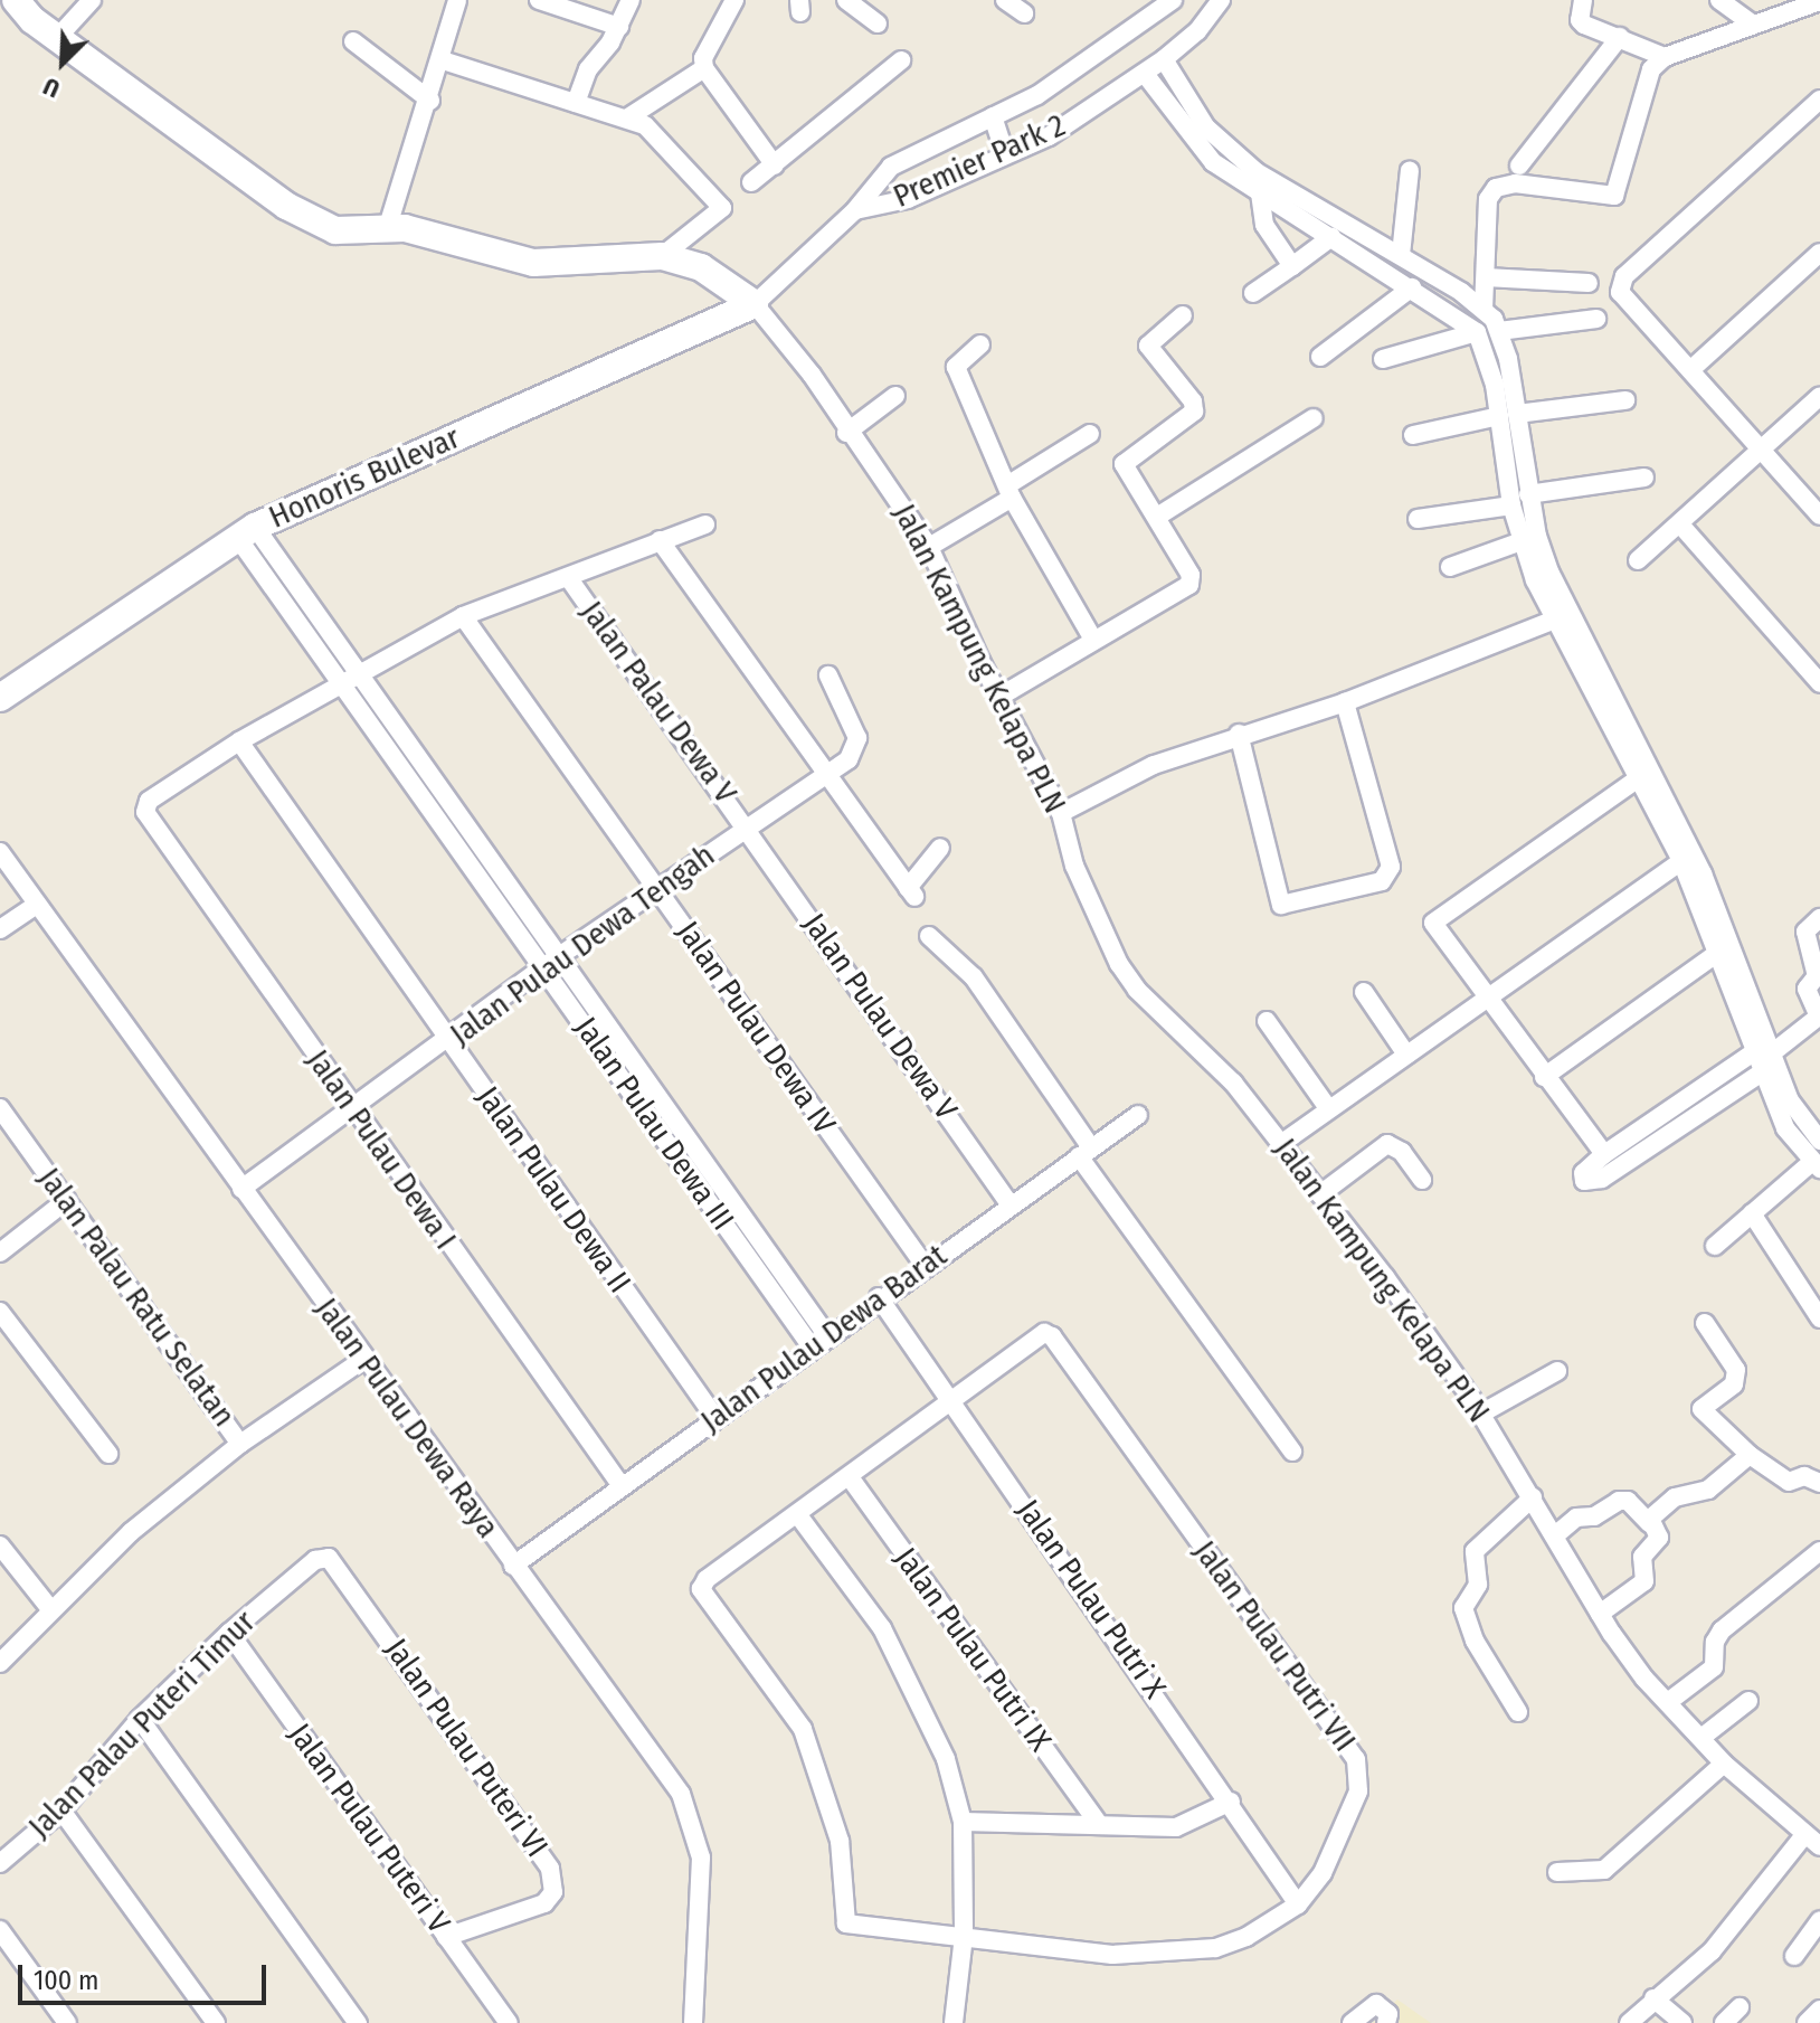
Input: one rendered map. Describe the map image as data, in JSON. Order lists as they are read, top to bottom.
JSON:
{
  "streets": {
    "street": [
      "Premier Park 2",
      "Honoris Bulevar",
      "Jalan Kampung Kelapa PLN",
      "Jalan Palau Dewa V",
      "Jalan Pulau Dewa Tengah",
      "Jalan Pulau Dewa V",
      "Jalan Pulau Dewa IV",
      "Jalan Pulau Dewa III",
      "Jalan Pulau Dewa I",
      "Jalan Pulau Dewa II",
      "Jalan Palau Ratu Selatan",
      "Jalan Pulau Dewa Barat",
      "Jalan Pulau Dewa Raya",
      "Jalan Pulau Putri X",
      "Jalan Pulau Putri VII",
      "Jalan Pulau Putri IX",
      "Jalan Palau Puteri Timur",
      "Jalan Pulau Puteri VI",
      "Jalan Pulau Puteri V"
    ]
  },
  "crossings": [
    ["Premier Park 2", "Honoris Bulevar"],
    ["Premier Park 2", "Jalan Kampung Kelapa PLN"],
    ["Honoris Bulevar", "Jalan Kampung Kelapa PLN"],
    ["Honoris Bulevar", "Jalan Pulau Dewa III"],
    ["Jalan Palau Dewa V", "Jalan Pulau Dewa Tengah"],
    ["Jalan Palau Dewa V", "Jalan Pulau Dewa V"],
    ["Jalan Pulau Dewa Tengah", "Jalan Pulau Dewa V"],
    ["Jalan Pulau Dewa Tengah", "Jalan Pulau Dewa IV"],
    ["Jalan Pulau Dewa Tengah", "Jalan Pulau Dewa III"],
    ["Jalan Pulau Dewa Tengah", "Jalan Pulau Dewa I"],
    ["Jalan Pulau Dewa Tengah", "Jalan Pulau Dewa II"],
    ["Jalan Pulau Dewa Tengah", "Jalan Pulau Dewa Raya"],
    ["Jalan Pulau Dewa V", "Jalan Pulau Dewa Barat"],
    ["Jalan Pulau Dewa IV", "Jalan Pulau Dewa Barat"],
    ["Jalan Pulau Dewa III", "Jalan Pulau Dewa Barat"],
    ["Jalan Pulau Dewa I", "Jalan Pulau Dewa II"],
    ["Jalan Pulau Dewa I", "Jalan Pulau Dewa Barat"],
    ["Jalan Pulau Dewa II", "Jalan Pulau Dewa Barat"],
    ["Jalan Pulau Dewa Barat", "Jalan Pulau Dewa Raya"],
    ["Jalan Pulau Dewa Barat", "Jalan Pulau Putri X"],
    ["Jalan Pulau Putri X", "Jalan Pulau Putri VII"],
    ["Jalan Pulau Putri VII", "Jalan Pulau Putri IX"],
    ["Jalan Palau Puteri Timur", "Jalan Pulau Puteri VI"],
    ["Jalan Palau Puteri Timur", "Jalan Pulau Puteri V"],
    ["Jalan Pulau Puteri VI", "Jalan Pulau Puteri V"]
  ],
  "scale_bar": "100 m",
  "north": "bottom left"
}
